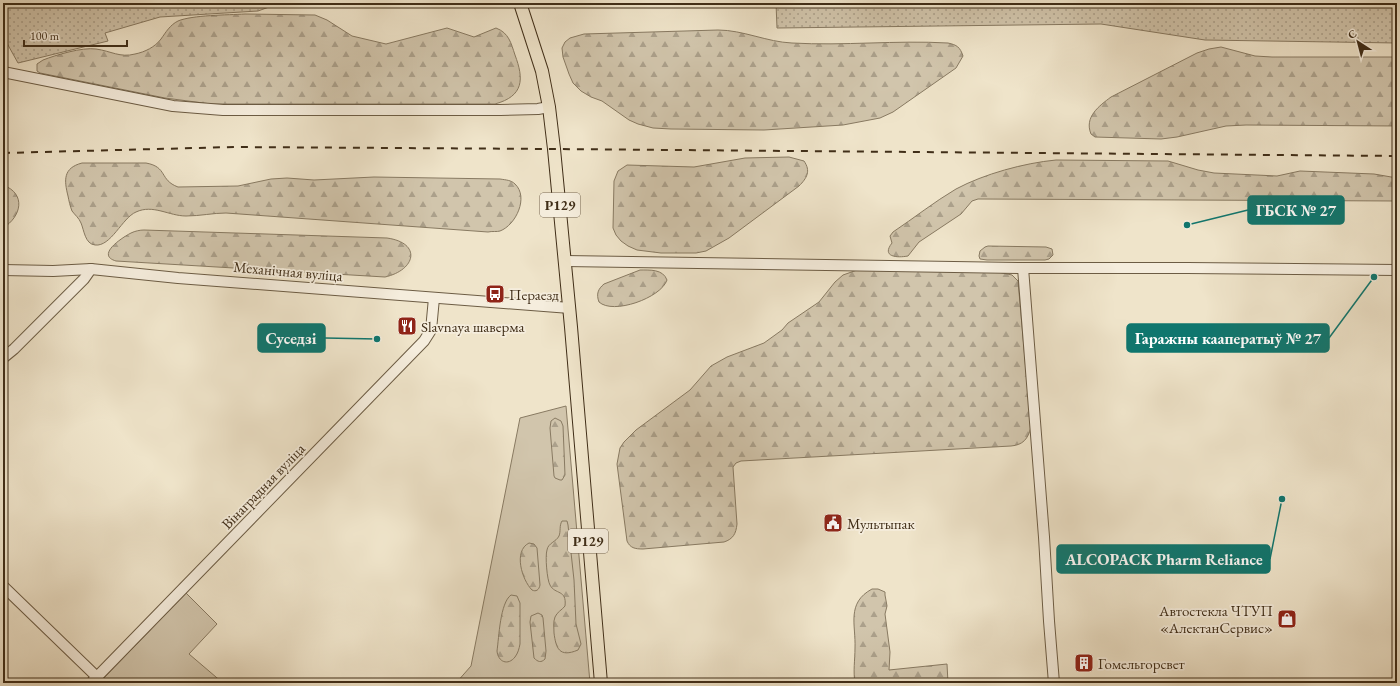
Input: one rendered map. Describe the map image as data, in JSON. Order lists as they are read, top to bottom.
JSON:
{
  "streets": {
    "main road": ["Р129"],
    "street": ["Механічная вуліца", "Вінаградная вуліца"]
  },
  "crossings": [
    ["Р129", "Механічная вуліца"],
    ["Механічная вуліца", "Вінаградная вуліца"]
  ],
  "places": {
    "other": [
      "ГБСК № 27",
      "Гаражны кааператыў № 27",
      "Суседзі",
      "ALCOPACK Pharm Reliance"
    ],
    "bus stop": ["Пераезд"],
    "restaurant": ["Slavnaya шаверма"],
    "public building": ["Мультыпак"],
    "shop": ["Автостекла ЧТУП «АлектанСервис»"],
    "building": ["Гомельгорсвет"]
  },
  "scale_bar": "100 m",
  "north": "top left"
}
